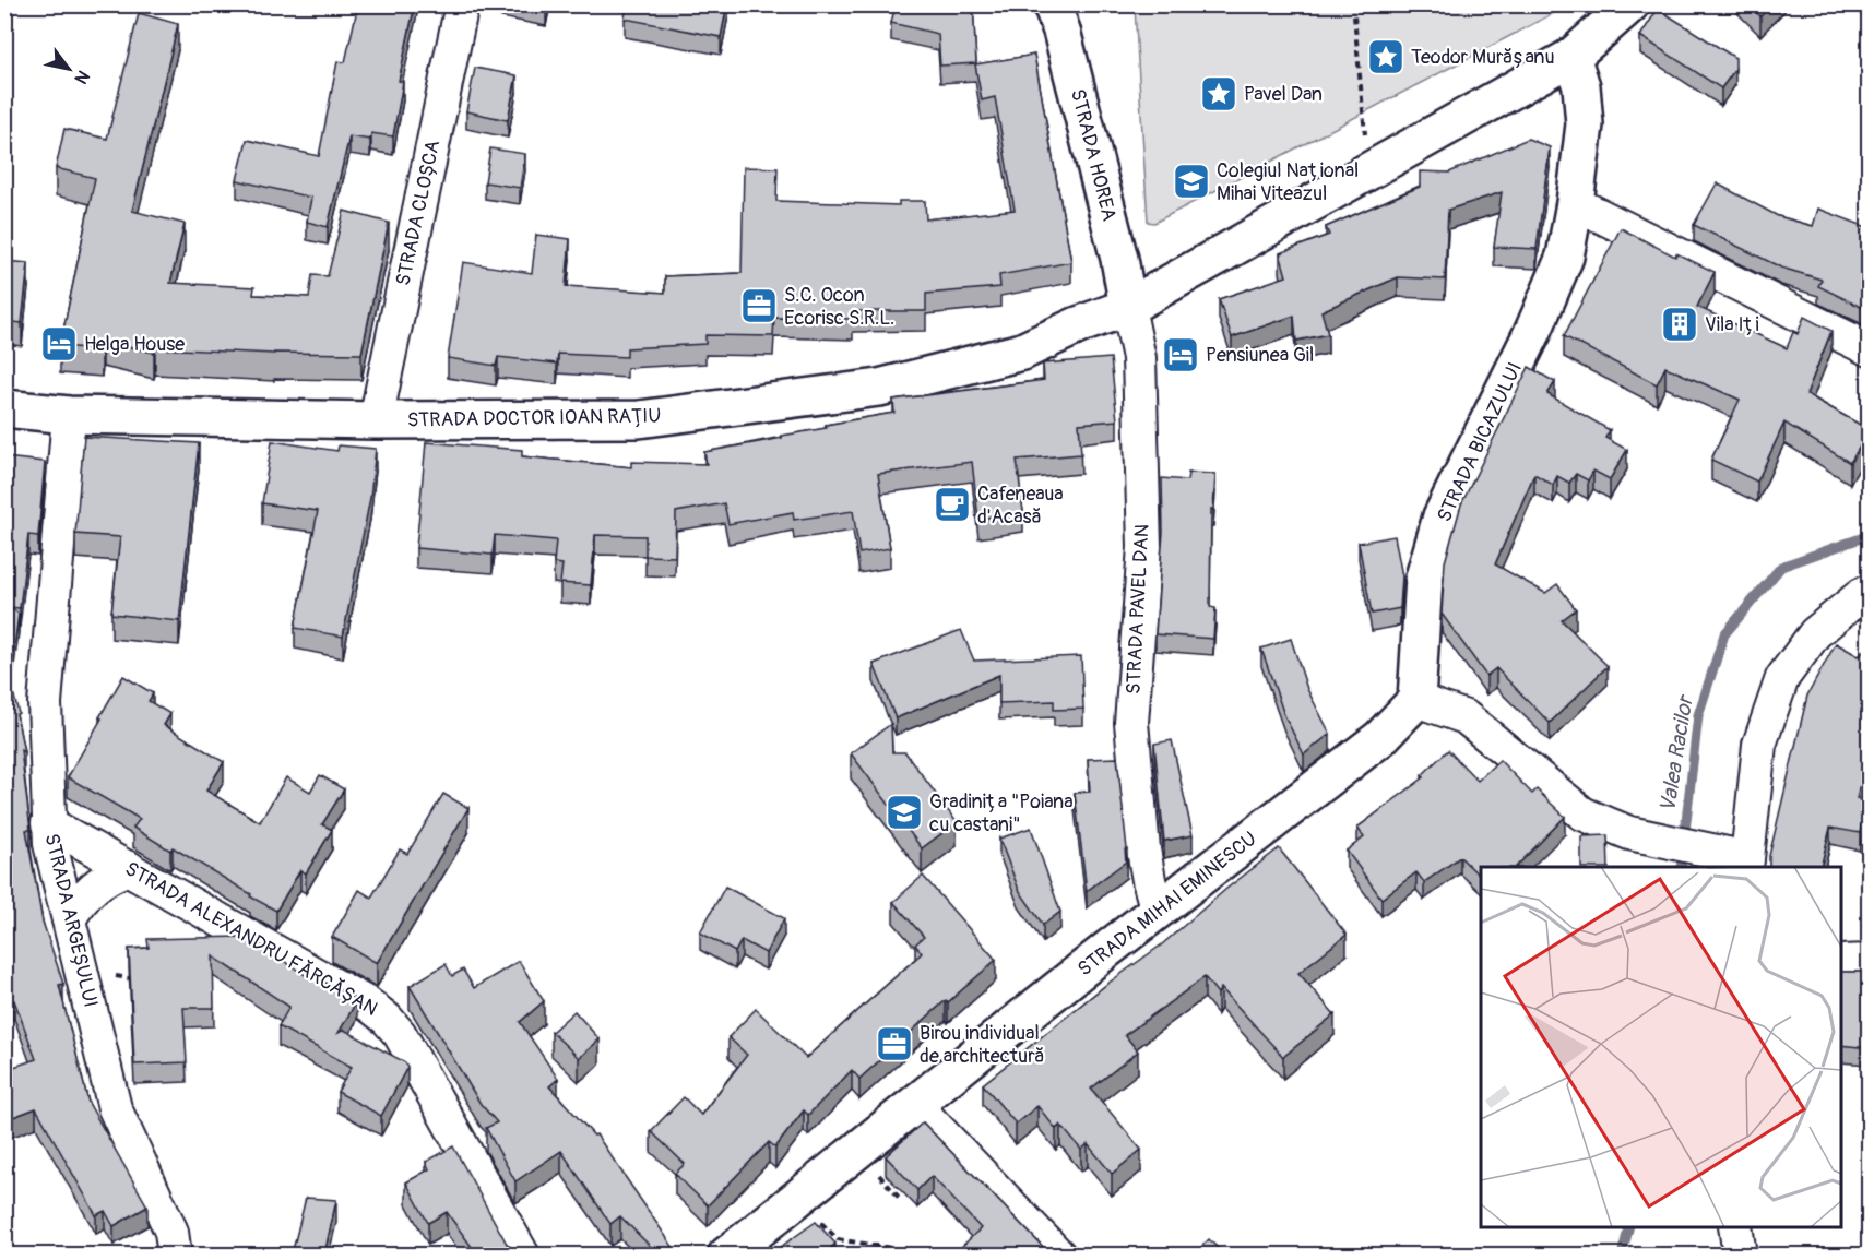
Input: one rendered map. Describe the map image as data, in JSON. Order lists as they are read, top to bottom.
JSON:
{
  "streets": {
    "main road": [
      "STRADA HOREA",
      "STRADA DOCTOR IOAN RAȚIU",
      "STRADA BICAZULUI",
      "STRADA MIHAI EMINESCU"
    ],
    "street": [
      "STRADA CLOȘCA",
      "STRADA PAVEL DAN",
      "STRADA ARGEȘULUI",
      "STRADA ALEXANDRU FĂRCĂȘAN"
    ]
  },
  "crossings": [
    ["STRADA HOREA", "STRADA DOCTOR IOAN RAȚIU"],
    ["STRADA HOREA", "STRADA PAVEL DAN"],
    ["STRADA CLOȘCA", "STRADA DOCTOR IOAN RAȚIU"],
    ["STRADA DOCTOR IOAN RAȚIU", "STRADA BICAZULUI"],
    ["STRADA DOCTOR IOAN RAȚIU", "STRADA PAVEL DAN"],
    ["STRADA DOCTOR IOAN RAȚIU", "STRADA ARGEȘULUI"],
    ["STRADA BICAZULUI", "STRADA MIHAI EMINESCU"],
    ["STRADA PAVEL DAN", "STRADA MIHAI EMINESCU"],
    ["STRADA ARGEȘULUI", "STRADA ALEXANDRU FĂRCĂȘAN"]
  ],
  "water": ["Valea Racilor"],
  "places": {
    "place": ["Teodor Murășanu", "Pavel Dan"],
    "school or university": ["Colegiul Național Mihai Viteazul", "Gradinița \"Poiana cu castani\""],
    "office": ["S.C. Ocon Ecorisc S.R.L.", "Birou individual de architectură"],
    "building": ["Vila Iți"],
    "hotel": ["Helga House", "Pensiunea Gil"],
    "cafe": ["Cafeneaua d'Acasă"]
  },
  "north": "bottom right"
}
